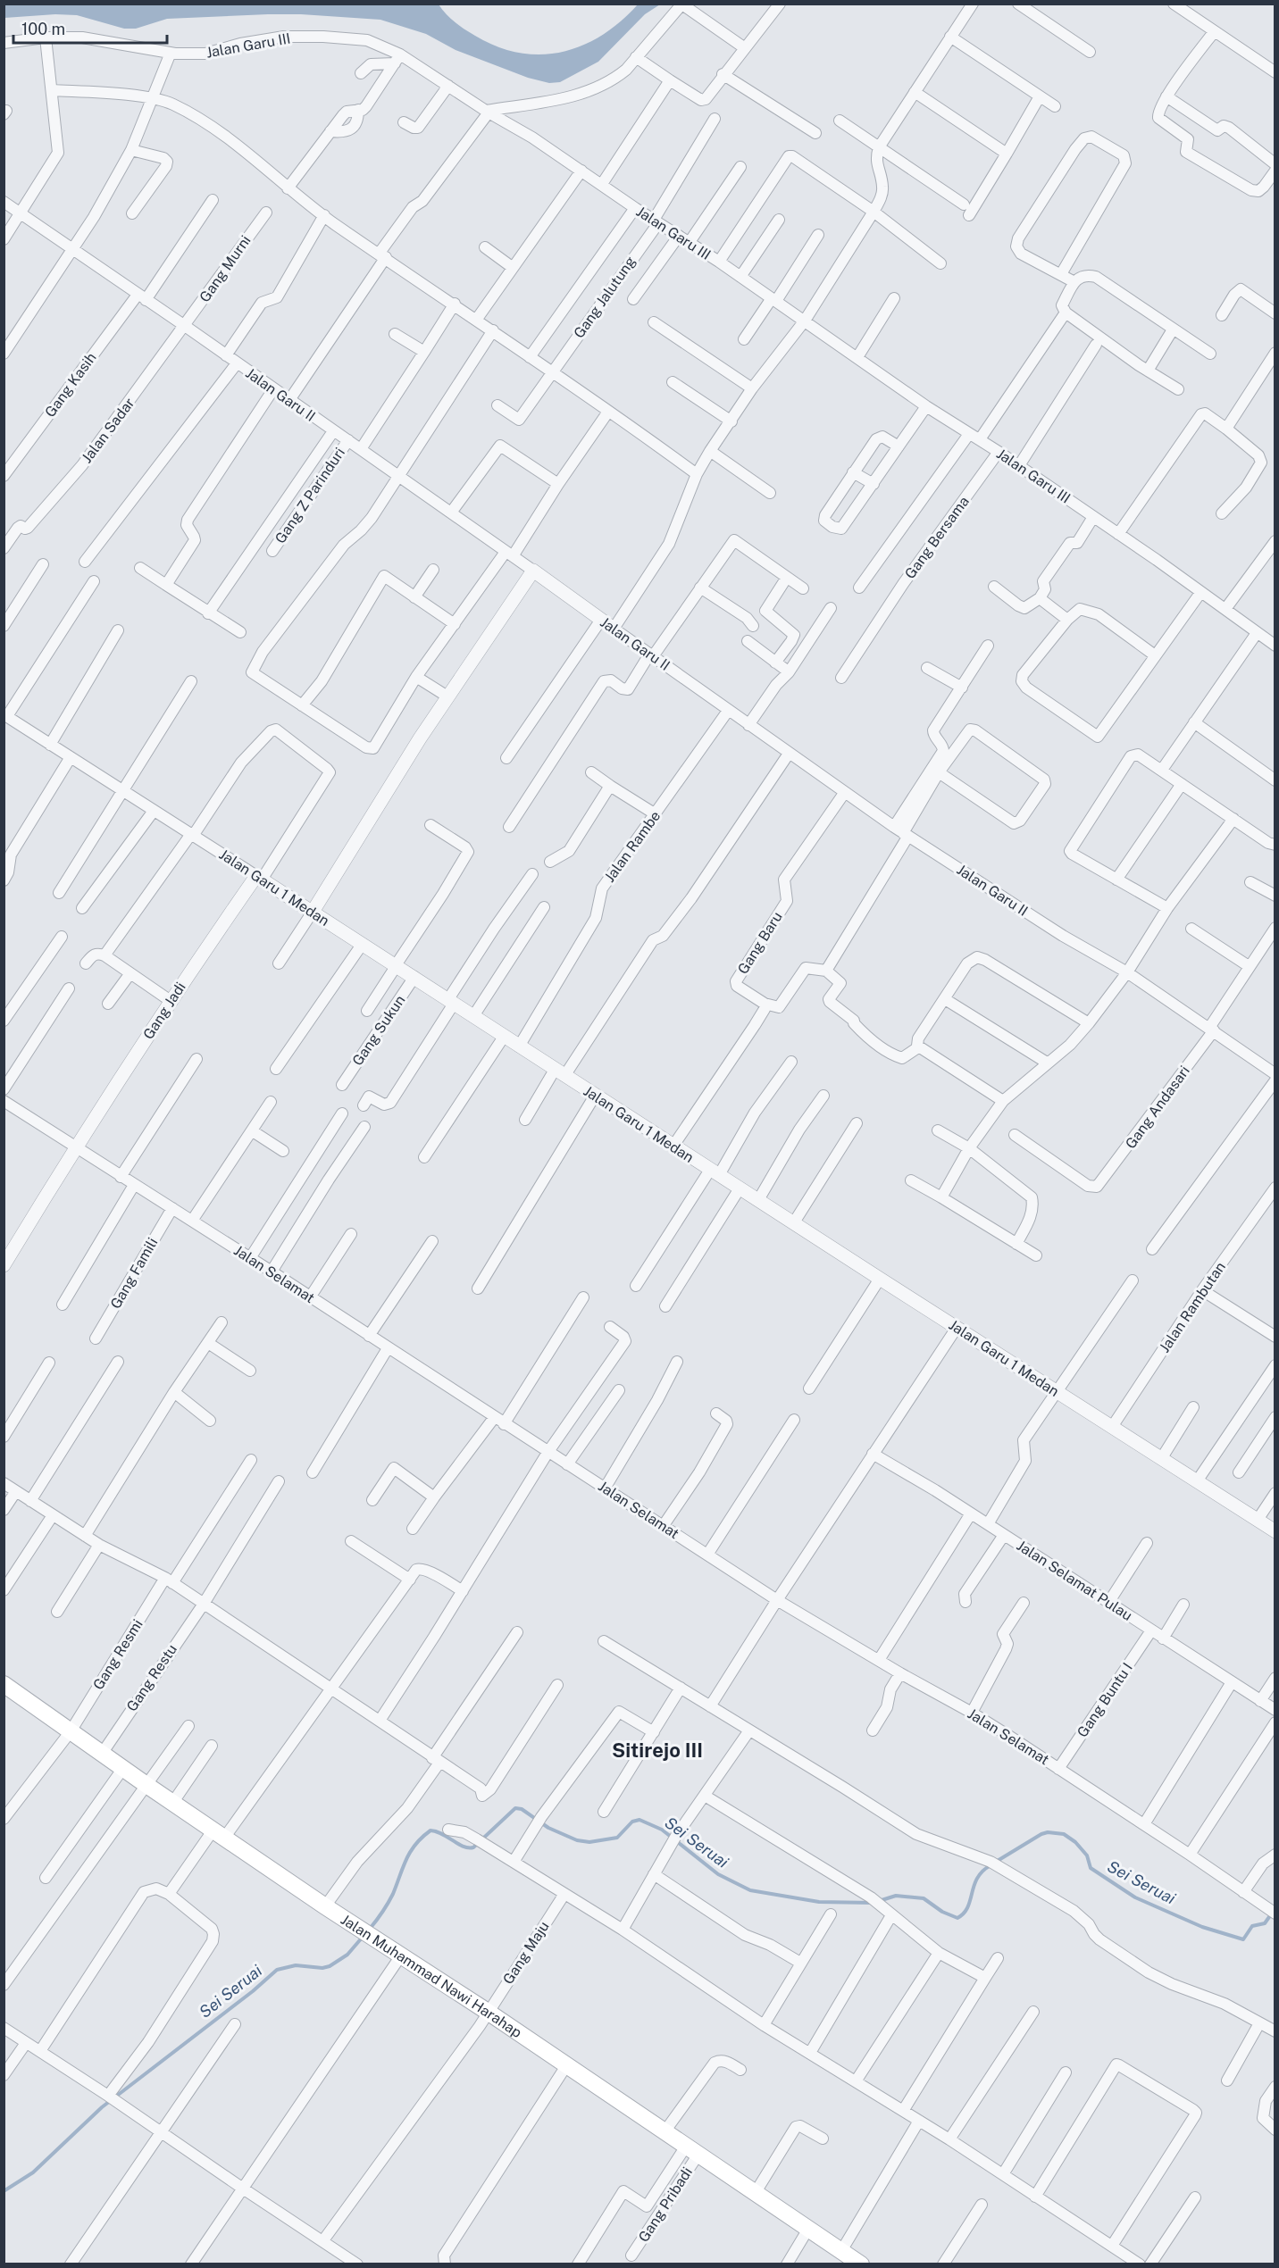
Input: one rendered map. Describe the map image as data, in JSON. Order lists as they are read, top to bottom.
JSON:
{
  "streets": {
    "main road": ["Jalan Muhammad Nawi Harahap"],
    "street": [
      "Jalan Garu III",
      "Gang Murni",
      "Gang Jalutung",
      "Gang Kasih",
      "Jalan Garu II",
      "Jalan Sadar",
      "Gang Z Parinduri",
      "Gang Bersama",
      "Jalan Rambe",
      "Jalan Garu 1 Medan",
      "Gang Baru",
      "Gang Jadi",
      "Gang Sukun",
      "Gang Andasari",
      "Gang Famili",
      "Jalan Selamat",
      "Jalan Rambutan",
      "Jalan Selamat Pulau",
      "Gang Resmi",
      "Gang Restu",
      "Gang Buntu I",
      "Gang Maju",
      "Gang Pribadi"
    ]
  },
  "crossings": [
    ["Jalan Garu III", "Gang Jalutung"],
    ["Jalan Garu III", "Gang Bersama"],
    ["Gang Murni", "Jalan Garu II"],
    ["Gang Murni", "Jalan Sadar"],
    ["Gang Kasih", "Jalan Garu II"],
    ["Jalan Garu II", "Jalan Sadar"],
    ["Jalan Garu II", "Gang Z Parinduri"],
    ["Jalan Garu II", "Jalan Rambe"],
    ["Jalan Garu II", "Gang Baru"],
    ["Jalan Garu II", "Gang Andasari"],
    ["Jalan Rambe", "Jalan Garu 1 Medan"],
    ["Jalan Garu 1 Medan", "Gang Jadi"],
    ["Jalan Garu 1 Medan", "Gang Sukun"],
    ["Jalan Garu 1 Medan", "Jalan Rambutan"],
    ["Gang Jadi", "Jalan Selamat"],
    ["Gang Famili", "Jalan Selamat"],
    ["Jalan Selamat", "Gang Buntu I"],
    ["Jalan Selamat Pulau", "Gang Buntu I"],
    ["Gang Resmi", "Jalan Muhammad Nawi Harahap"],
    ["Gang Restu", "Jalan Muhammad Nawi Harahap"],
    ["Gang Maju", "Jalan Muhammad Nawi Harahap"],
    ["Jalan Muhammad Nawi Harahap", "Gang Pribadi"]
  ],
  "districts": ["Sitirejo III"],
  "water": ["Sei Seruai"],
  "scale_bar": "100 m"
}
